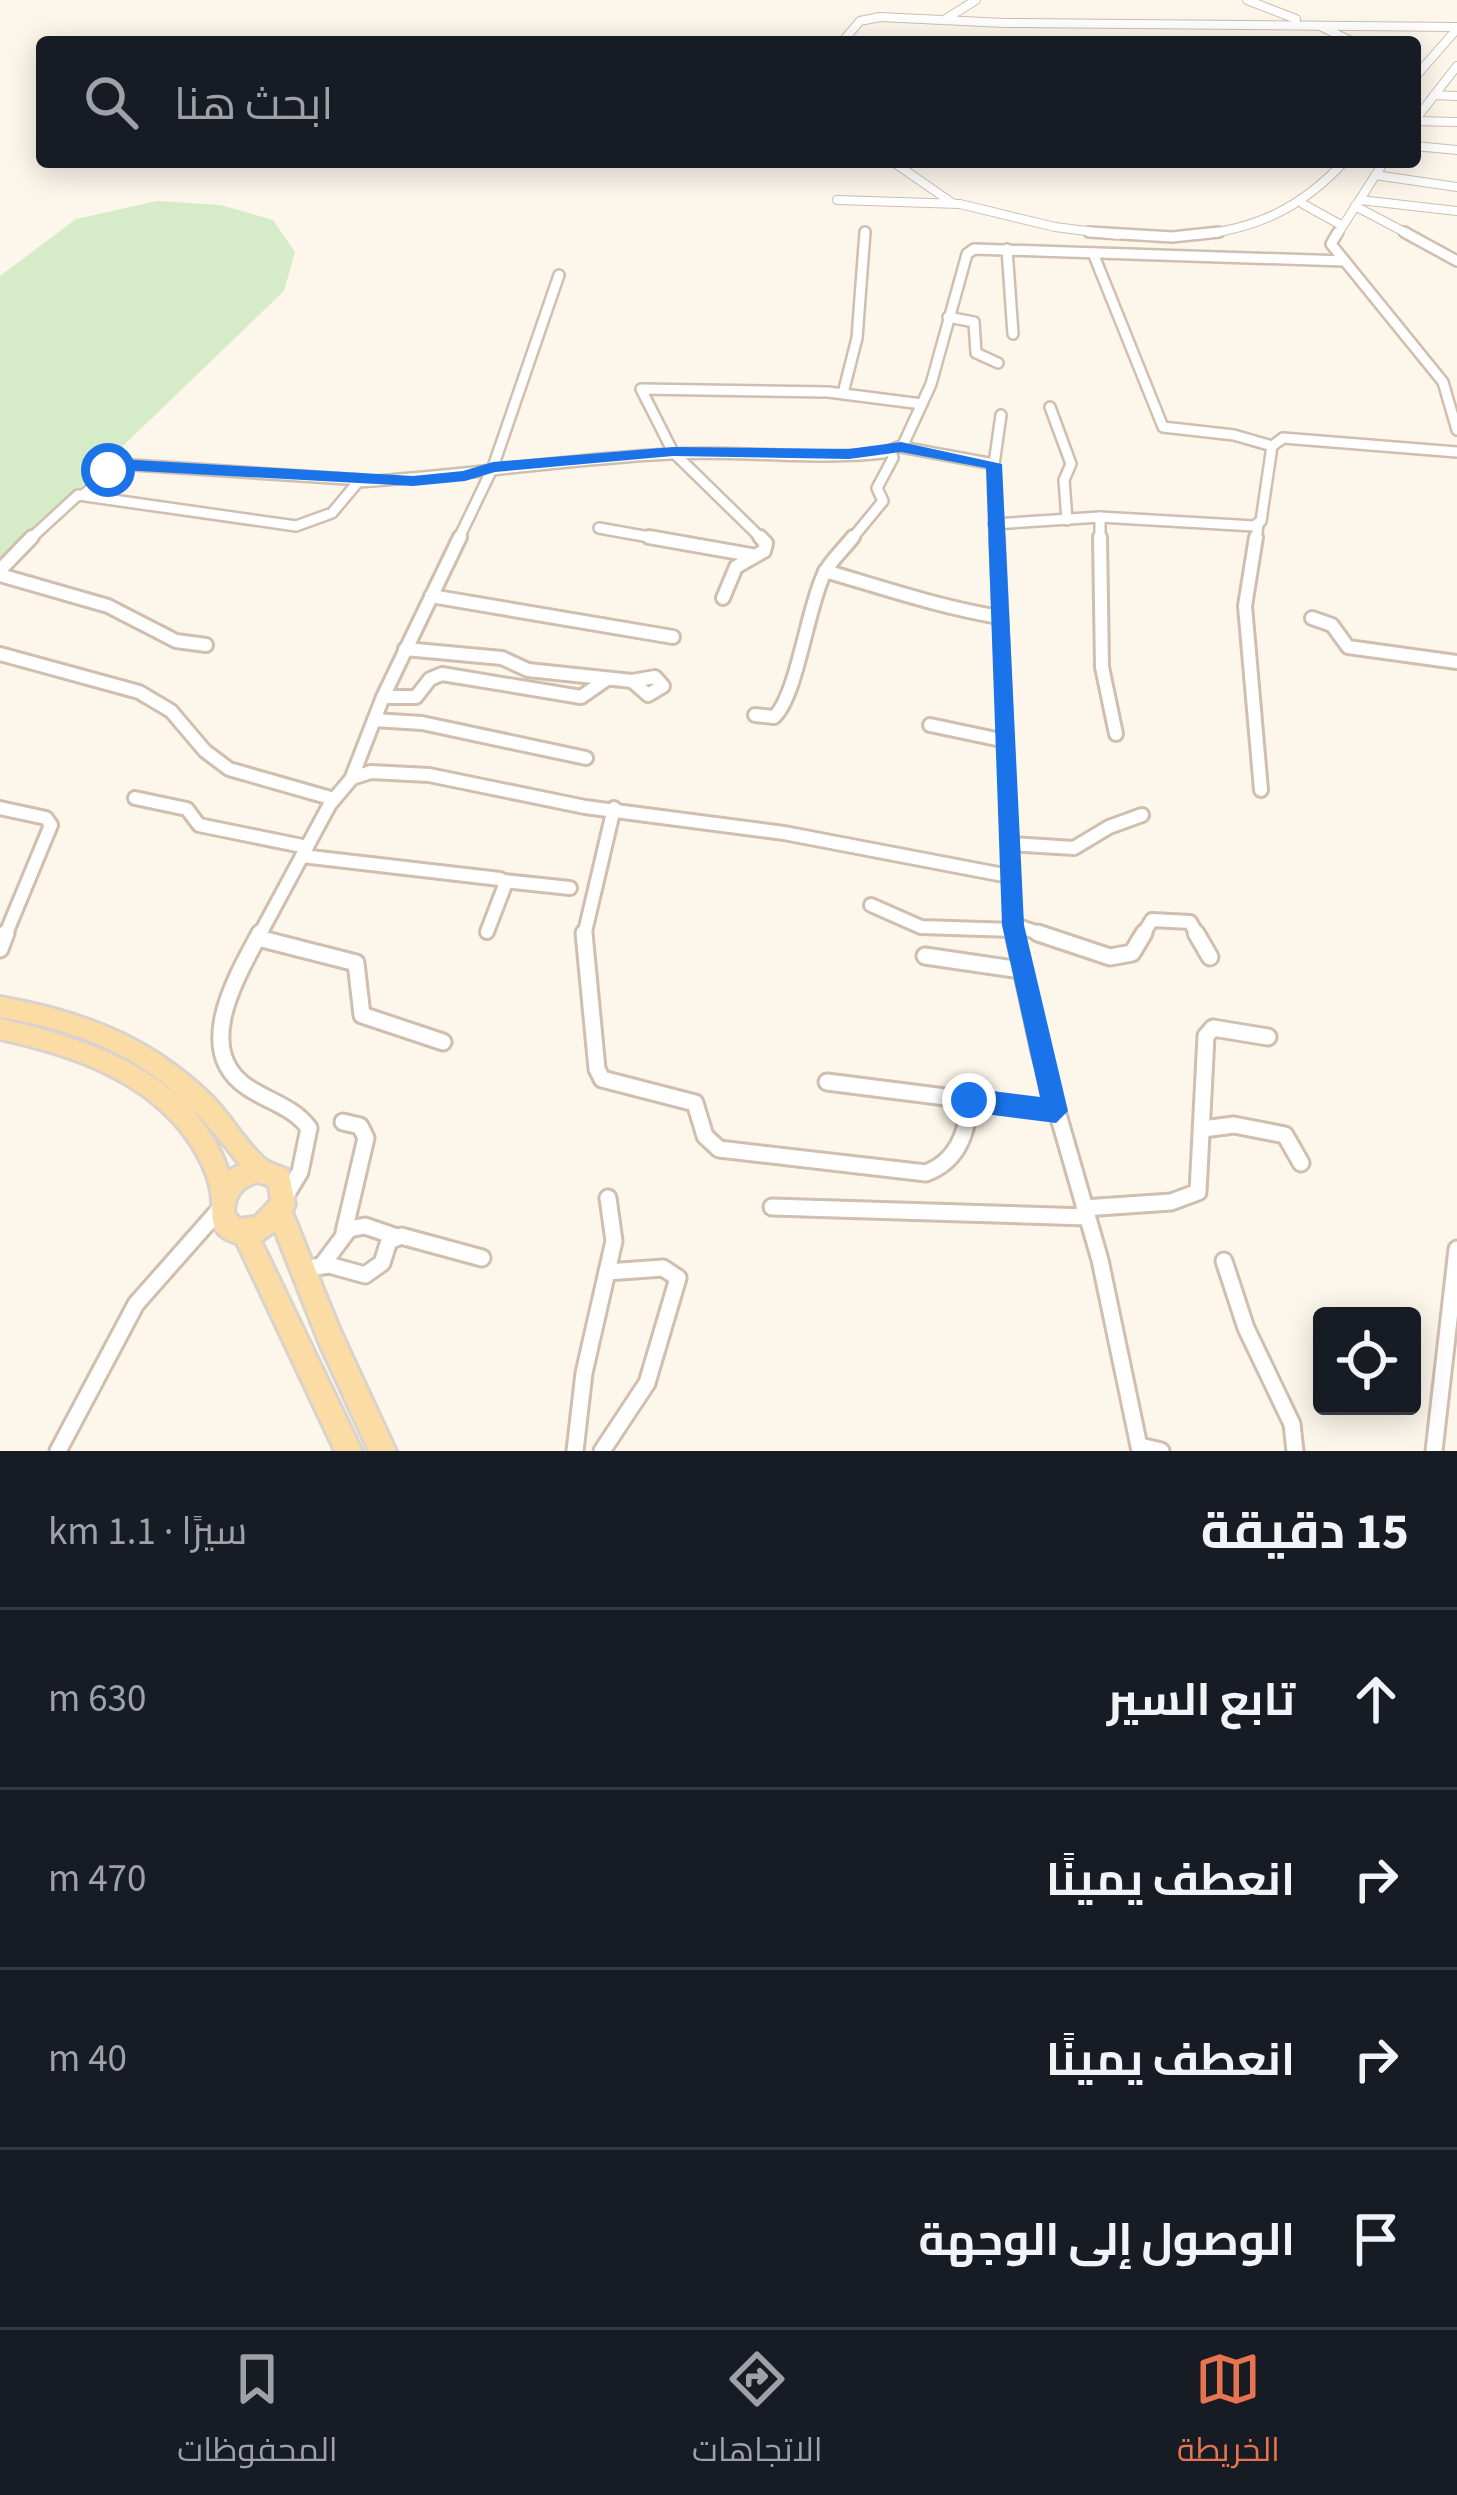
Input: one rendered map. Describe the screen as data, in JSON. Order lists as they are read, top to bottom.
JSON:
{
  "page": {
    "search": "ابحث هنا",
    "heading": ["15 دقيقة", "سيرًا · 1.1 km"],
    "list": [
      ["تابع السير", "630 m"],
      ["انعطف يمينًا", "470 m"],
      ["انعطف يمينًا", "40 m"],
      "الوصول إلى الوجهة"
    ],
    "nav": ["الخريطة", "الاتجاهات", "المحفوظات"]
  }
}
